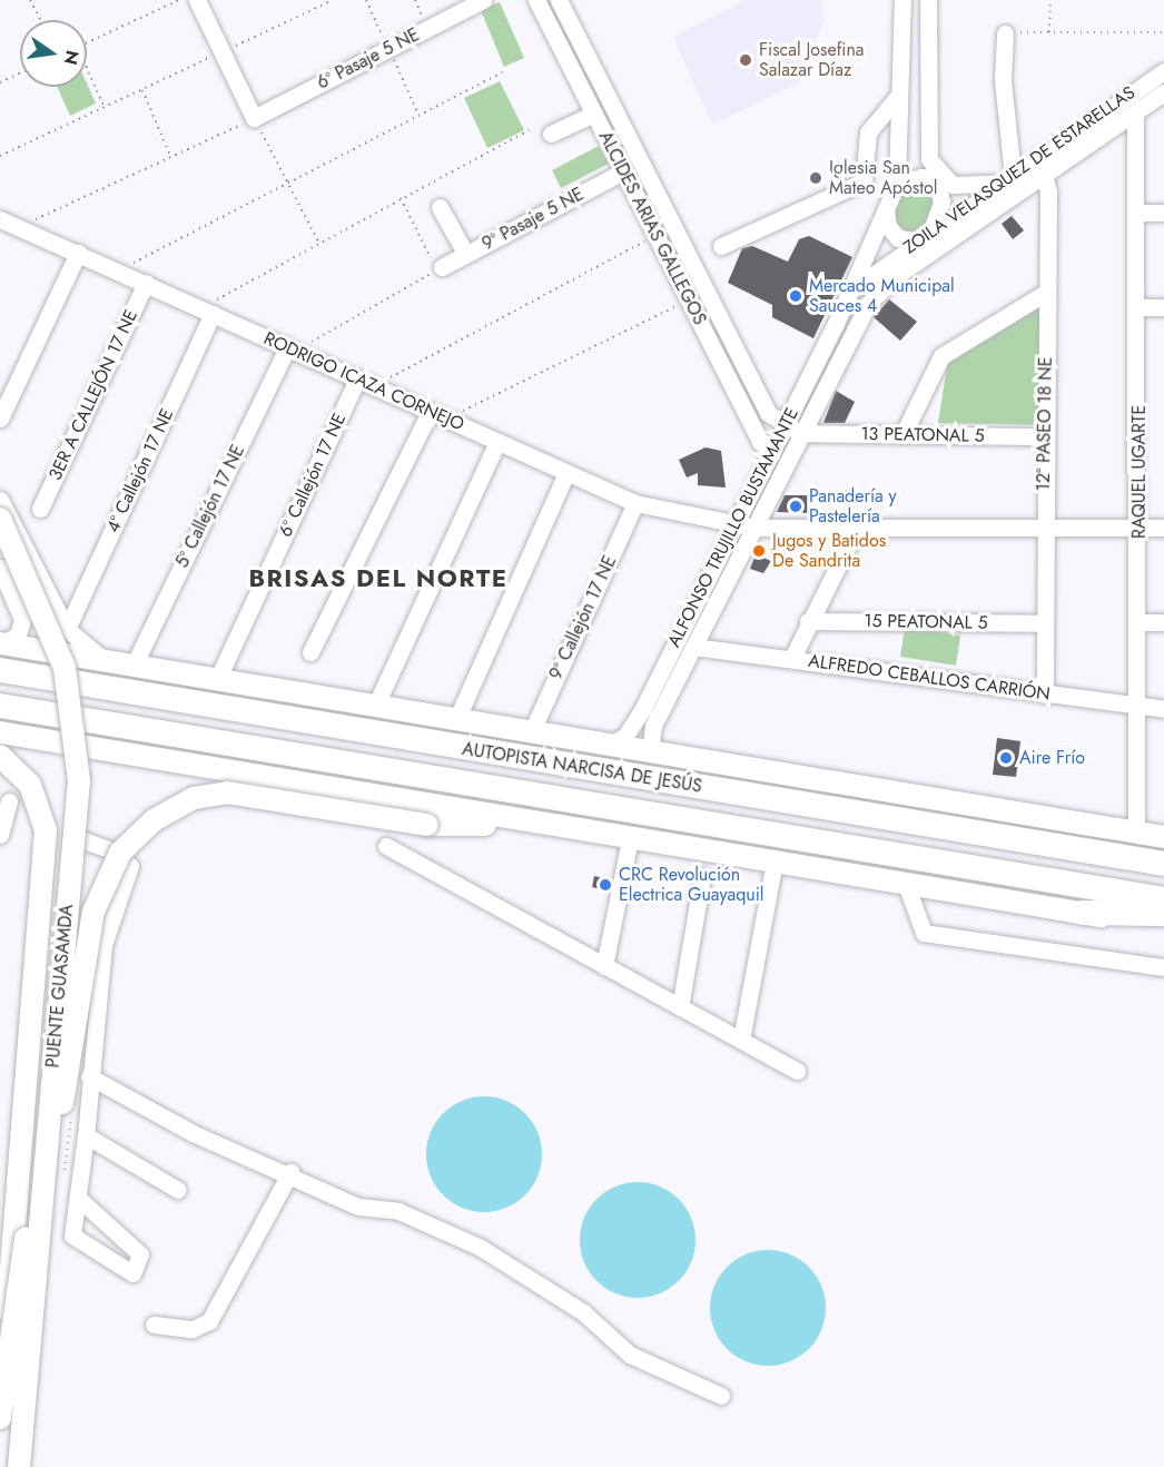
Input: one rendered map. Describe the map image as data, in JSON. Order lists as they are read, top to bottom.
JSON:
{
  "streets": {
    "highway": ["AUTOPISTA NARCISA DE JESÚS"],
    "main road": ["PUENTE GUASAMDA"],
    "street": [
      "6º Pasaje 5 NE",
      "ZOILA VELASQUEZ DE ESTARELLAS",
      "9º Pasaje 5 NE",
      "ALCIDES ARIAS GALLEGOS",
      "RODRIGO ICAZA CORNEJO",
      "3ER A CALLEJÓN 17 NE",
      "12° PASEO 18 NE",
      "13 PEATONAL 5",
      "4º Callejón 17 NE",
      "RAQUEL UGARTE",
      "6º Callejón 17 NE",
      "5º Callejón 17 NE",
      "ALFONSO TRUJILLO BUSTAMANTE",
      "9º Callejón 17 NE",
      "15 PEATONAL 5",
      "ALFREDO CEBALLOS CARRIÓN"
    ]
  },
  "crossings": [
    ["ZOILA VELASQUEZ DE ESTARELLAS", "12° PASEO 18 NE"],
    ["ZOILA VELASQUEZ DE ESTARELLAS", "RAQUEL UGARTE"],
    ["ZOILA VELASQUEZ DE ESTARELLAS", "ALFONSO TRUJILLO BUSTAMANTE"],
    ["9º Pasaje 5 NE", "ALCIDES ARIAS GALLEGOS"],
    ["ALCIDES ARIAS GALLEGOS", "13 PEATONAL 5"],
    ["ALCIDES ARIAS GALLEGOS", "ALFONSO TRUJILLO BUSTAMANTE"],
    ["RODRIGO ICAZA CORNEJO", "3ER A CALLEJÓN 17 NE"],
    ["RODRIGO ICAZA CORNEJO", "12° PASEO 18 NE"],
    ["RODRIGO ICAZA CORNEJO", "4º Callejón 17 NE"],
    ["RODRIGO ICAZA CORNEJO", "RAQUEL UGARTE"],
    ["RODRIGO ICAZA CORNEJO", "6º Callejón 17 NE"],
    ["RODRIGO ICAZA CORNEJO", "5º Callejón 17 NE"],
    ["RODRIGO ICAZA CORNEJO", "ALFONSO TRUJILLO BUSTAMANTE"],
    ["RODRIGO ICAZA CORNEJO", "9º Callejón 17 NE"],
    ["12° PASEO 18 NE", "13 PEATONAL 5"],
    ["12° PASEO 18 NE", "15 PEATONAL 5"],
    ["12° PASEO 18 NE", "ALFREDO CEBALLOS CARRIÓN"],
    ["13 PEATONAL 5", "ALFONSO TRUJILLO BUSTAMANTE"],
    ["RAQUEL UGARTE", "ALFREDO CEBALLOS CARRIÓN"],
    ["RAQUEL UGARTE", "AUTOPISTA NARCISA DE JESÚS"],
    ["6º Callejón 17 NE", "AUTOPISTA NARCISA DE JESÚS"],
    ["5º Callejón 17 NE", "AUTOPISTA NARCISA DE JESÚS"],
    ["ALFONSO TRUJILLO BUSTAMANTE", "ALFREDO CEBALLOS CARRIÓN"],
    ["ALFONSO TRUJILLO BUSTAMANTE", "AUTOPISTA NARCISA DE JESÚS"],
    ["9º Callejón 17 NE", "AUTOPISTA NARCISA DE JESÚS"]
  ],
  "districts": ["BRISAS DEL NORTE"],
  "places": [
    "Fiscal Josefina Salazar Díaz",
    "Iglesia San Mateo Apóstol",
    "Mercado Municipal Sauces 4",
    "Panadería y Pastelería",
    "Jugos y Batidos De Sandrita",
    "Aire Frío",
    "CRC Revolución Electrica Guayaquil"
  ],
  "north": "right"
}
